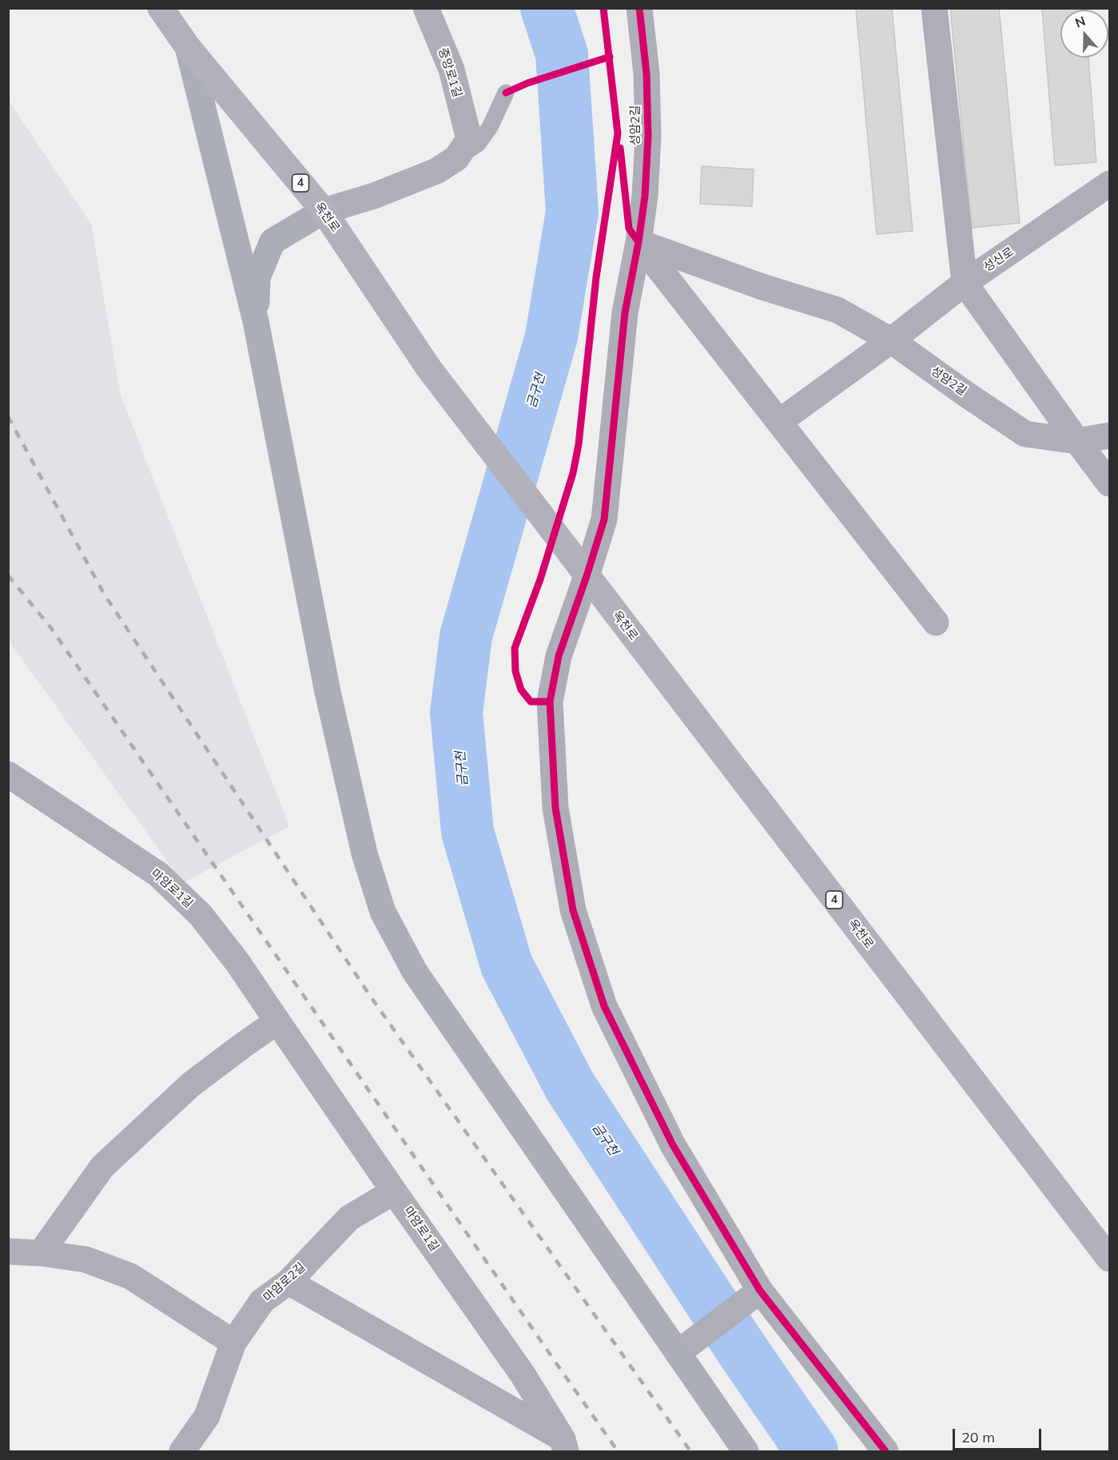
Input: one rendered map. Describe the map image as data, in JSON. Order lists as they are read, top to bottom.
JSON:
{
  "streets": {
    "main road": ["4", "옥천로"],
    "street": [
      "중앙로1길",
      "성암2길",
      "성신로",
      "마암로1길",
      "마암로2길"
    ]
  },
  "crossings": [
    ["성암2길", "성신로"],
    ["마암로1길", "마암로2길"]
  ],
  "water": ["금구천"],
  "scale_bar": "20 m",
  "north": "top"
}
